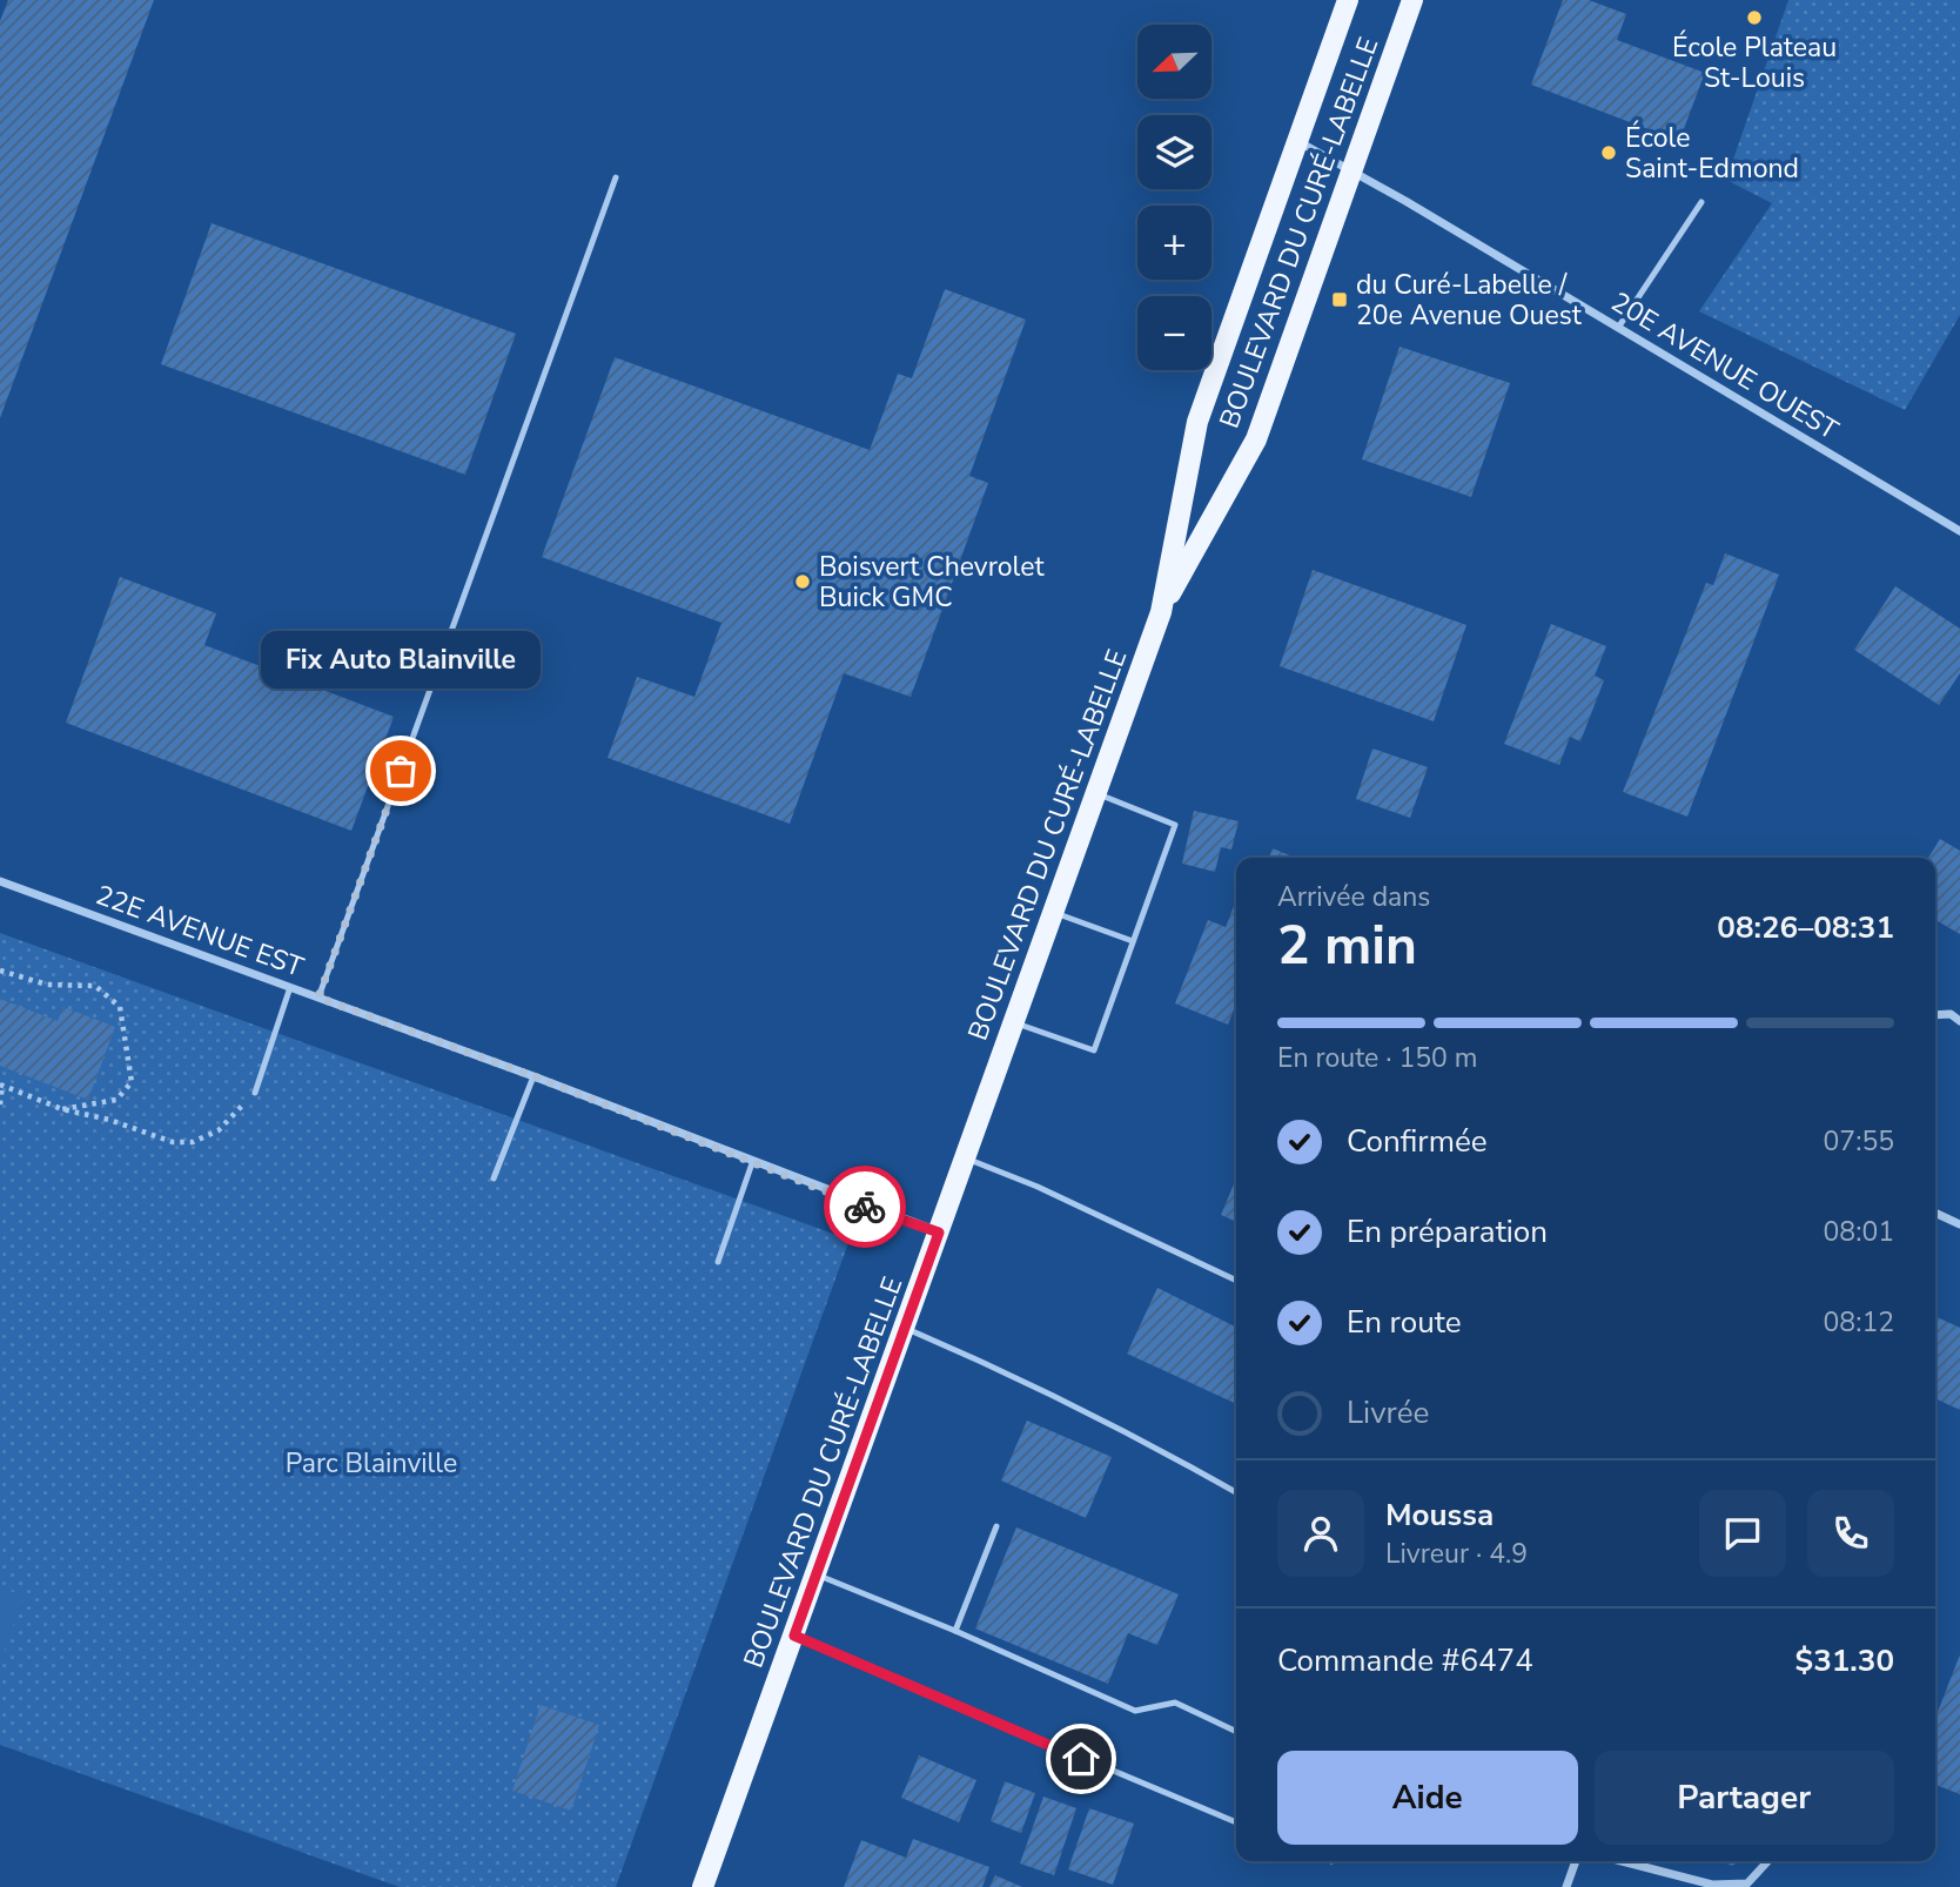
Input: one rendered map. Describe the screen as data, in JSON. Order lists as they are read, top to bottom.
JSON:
{
  "streets": {
    "main road": ["BOULEVARD DU CURÉ-LABELLE"],
    "street": ["20E AVENUE OUEST", "22E AVENUE EST"]
  },
  "crossings": [
    ["BOULEVARD DU CURÉ-LABELLE", "20E AVENUE OUEST"],
    ["BOULEVARD DU CURÉ-LABELLE", "22E AVENUE EST"]
  ],
  "parks": ["Parc Blainville"],
  "places": {
    "other": [
      "École Plateau St-Louis",
      "École Saint-Edmond",
      "Boisvert Chevrolet Buick GMC",
      "Fix Auto Blainville"
    ],
    "transit": ["du Curé-Labelle / 20e Avenue Ouest"]
  },
  "north": "bottom left",
  "page": {
    "map_buttons": ["+", "−"],
    "bubble": "Fix Auto Blainville",
    "heading": ["2 min", "Arrivée dans", "08:26–08:31"],
    "panel": [
      "Moussa",
      "Livreur · 4.9",
      "Commande #6474",
      "$31.30"
    ],
    "bar": "En route · 150 m",
    "list": [
      ["Confirmée", "07:55"],
      ["En préparation", "08:01"],
      ["En route", "08:12"],
      "Livrée"
    ],
    "buttons": ["Aide", "Partager"]
  }
}
